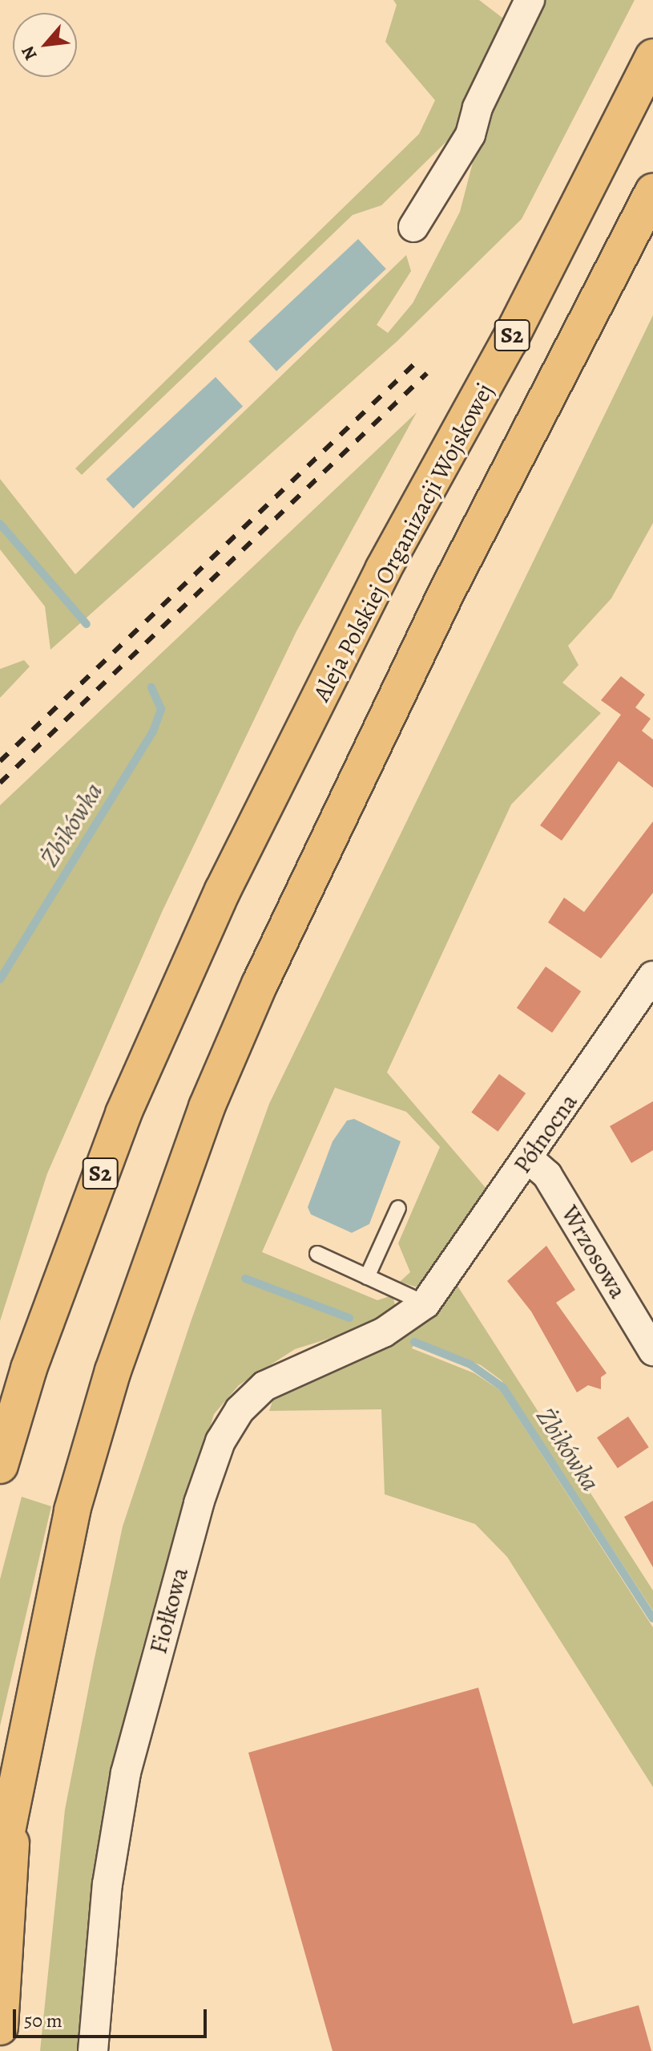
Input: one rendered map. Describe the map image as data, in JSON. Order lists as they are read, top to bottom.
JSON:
{
  "streets": {
    "highway": ["S2", "Aleja Polskiej Organizacji Wojskowej"],
    "street": ["Północna", "Wrzosowa", "Fiołkowa"]
  },
  "crossings": [
    ["Północna", "Wrzosowa"],
    ["Północna", "Fiołkowa"]
  ],
  "water": ["Żbikówka"],
  "scale_bar": "50 m",
  "north": "bottom left"
}
